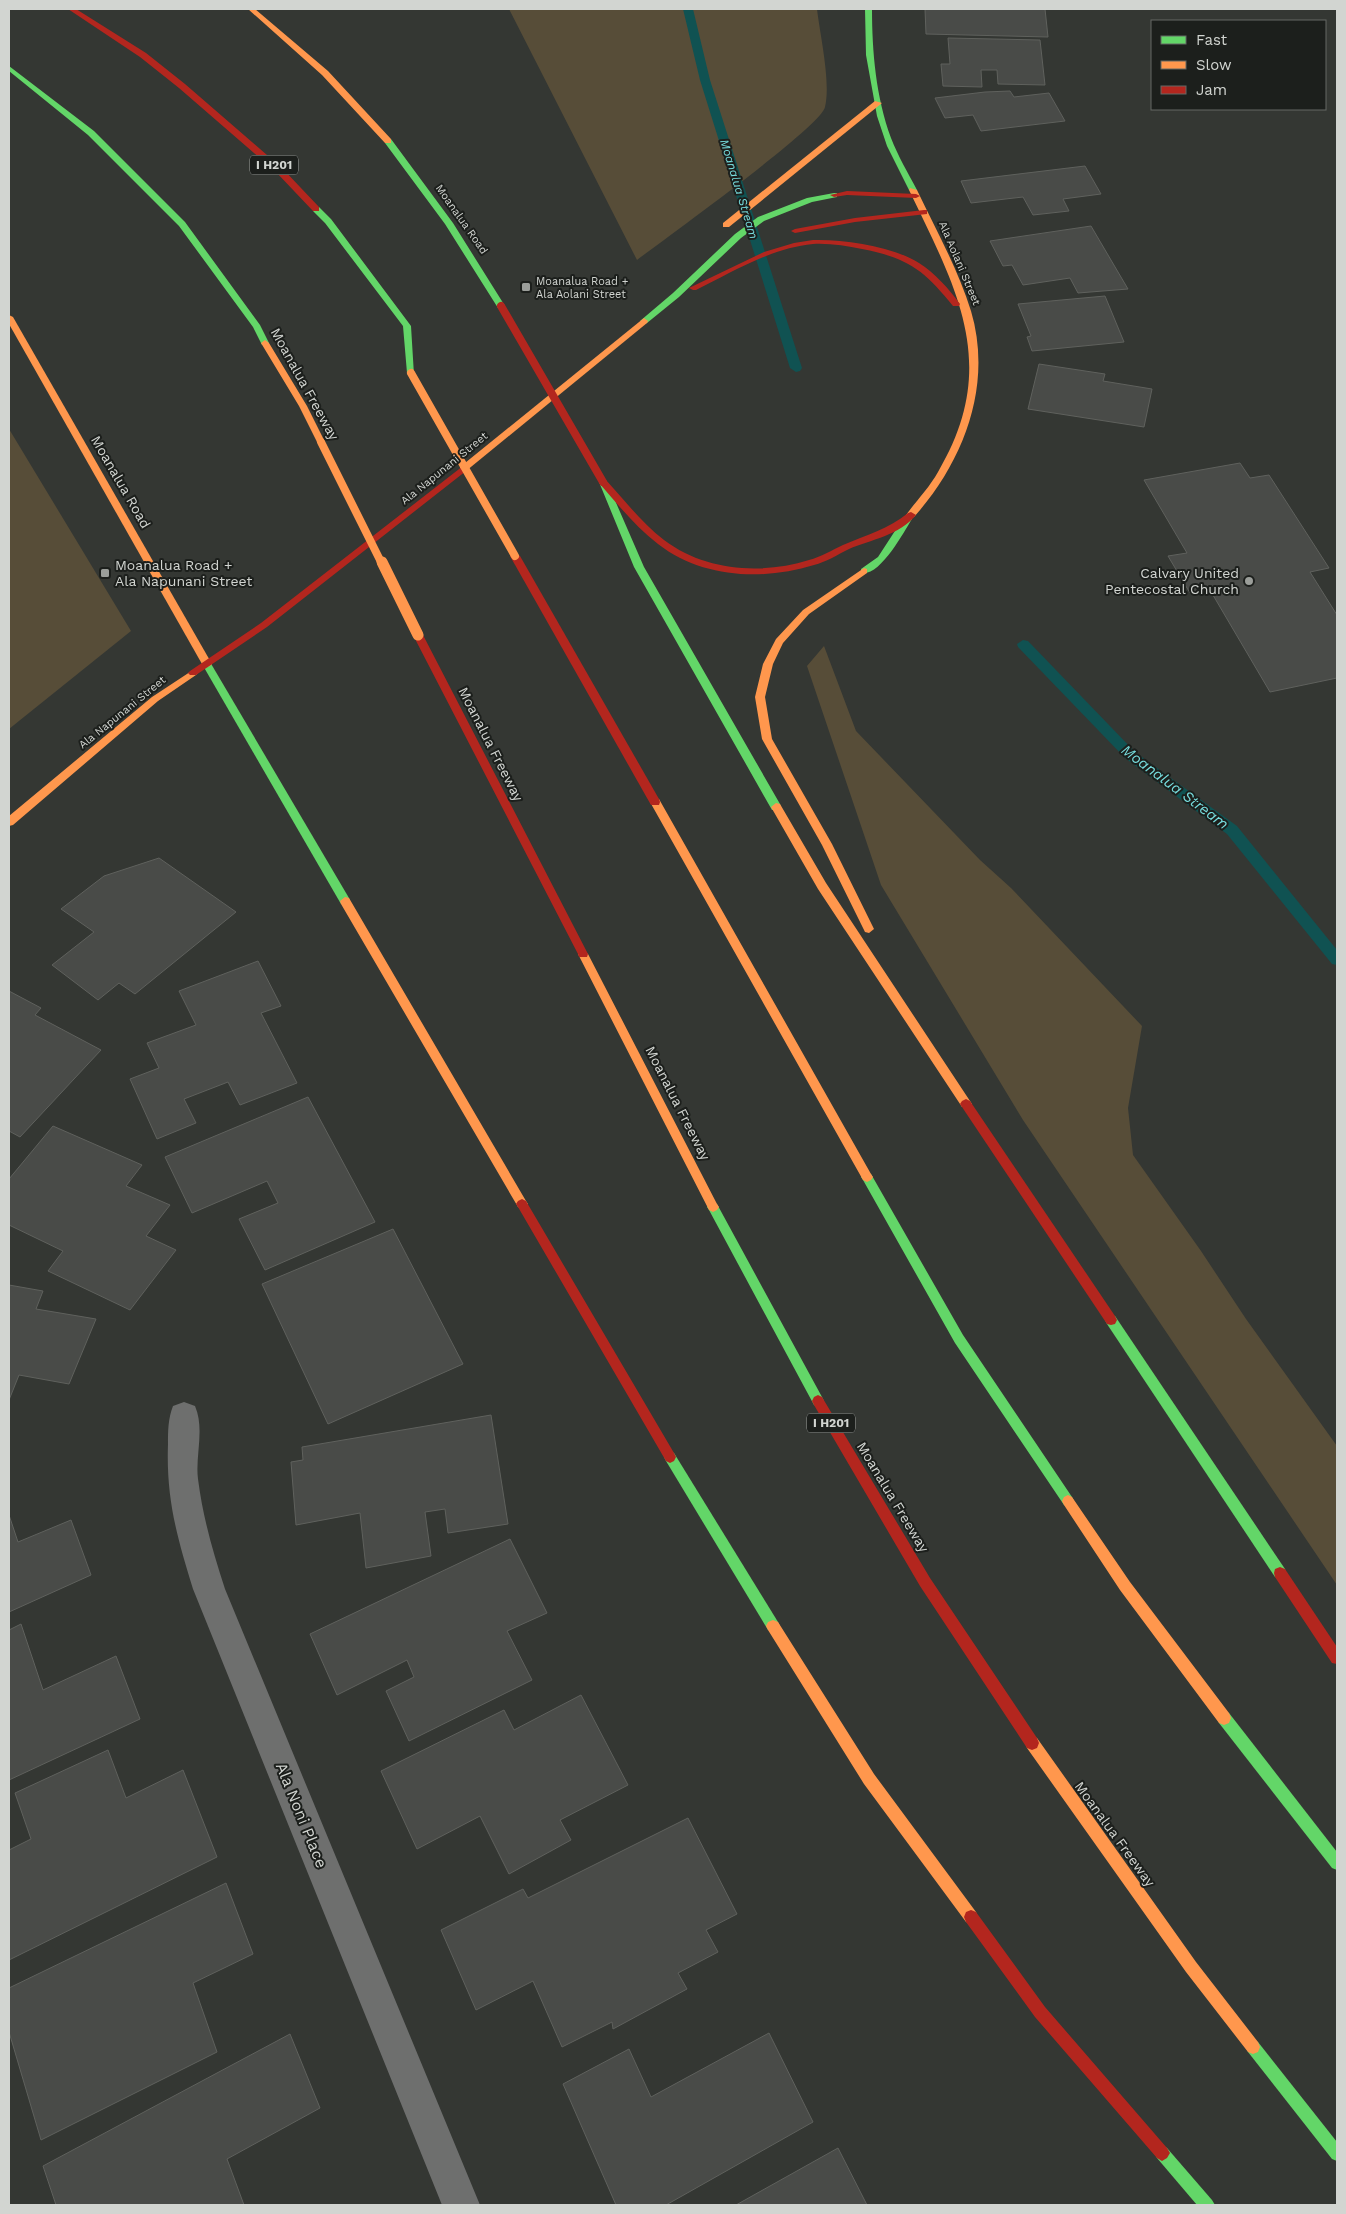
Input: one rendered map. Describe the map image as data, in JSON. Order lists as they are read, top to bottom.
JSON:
{
  "streets": {
    "main road": [
      "I H201",
      "Moanalua Road",
      "Ala Aolani Street",
      "Moanalua Freeway",
      "Ala Napunani Street"
    ],
    "street": ["Ala Noni Place"]
  },
  "crossings": [
    ["Moanalua Road", "Ala Napunani Street"],
    ["Ala Aolani Street", "Ala Napunani Street"]
  ],
  "water": ["Moanalua Stream"],
  "places": {
    "transit": ["Moanalua Road + Ala Aolani Street", "Moanalua Road + Ala Napunani Street"],
    "other": ["Calvary United Pentecostal Church"]
  },
  "legend": ["Fast", "Slow", "Jam"]
}
